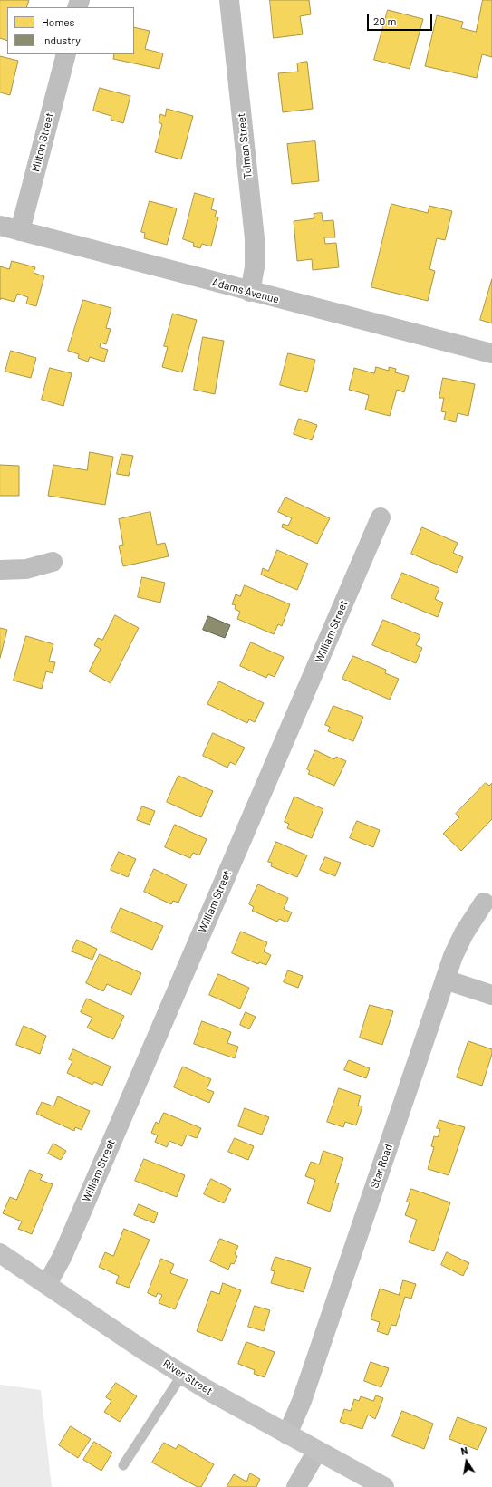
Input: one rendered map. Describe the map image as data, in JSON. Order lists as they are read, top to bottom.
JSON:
{
  "streets": {
    "street": [
      "Milton Street",
      "Tolman Street",
      "Adams Avenue",
      "William Street",
      "Star Road",
      "River Street"
    ]
  },
  "crossings": [
    ["Milton Street", "Adams Avenue"],
    ["Tolman Street", "Adams Avenue"],
    ["William Street", "River Street"],
    ["Star Road", "River Street"]
  ],
  "legend": ["Homes", "Industry"],
  "scale_bar": "20 m",
  "north": "top"
}
